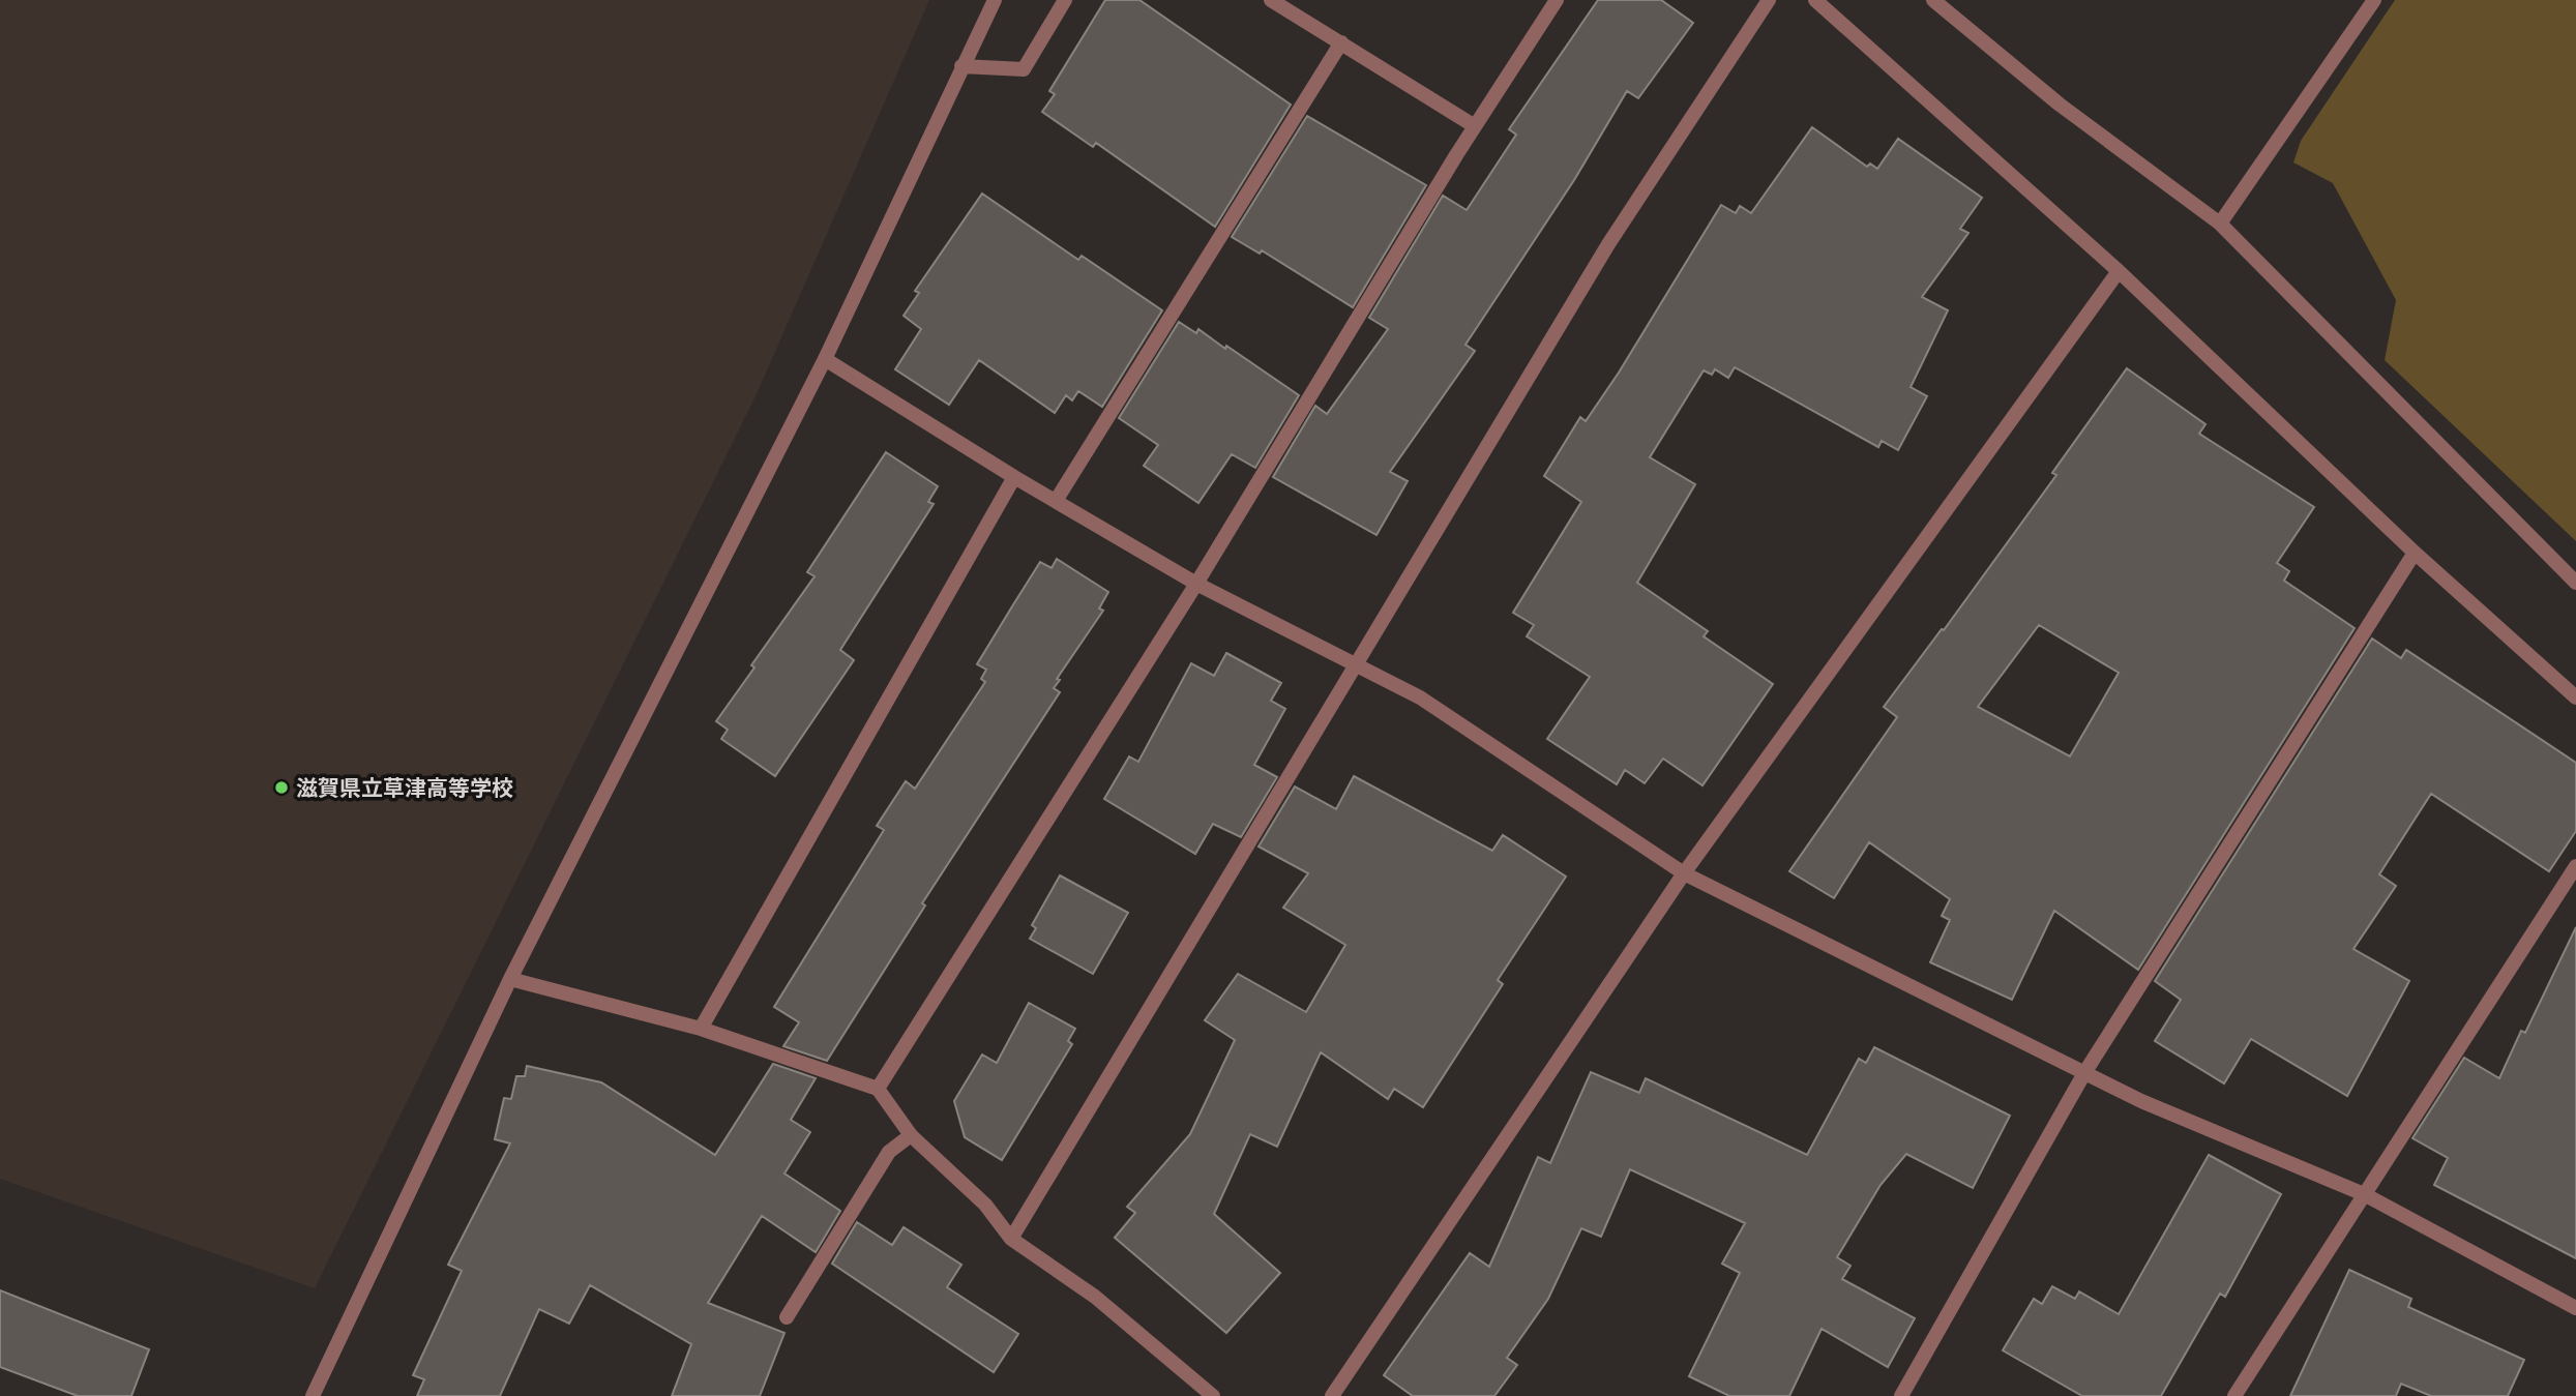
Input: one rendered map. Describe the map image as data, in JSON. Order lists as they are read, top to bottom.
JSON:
{
  "places": ["滋賀県立草津高等学校"]
}
